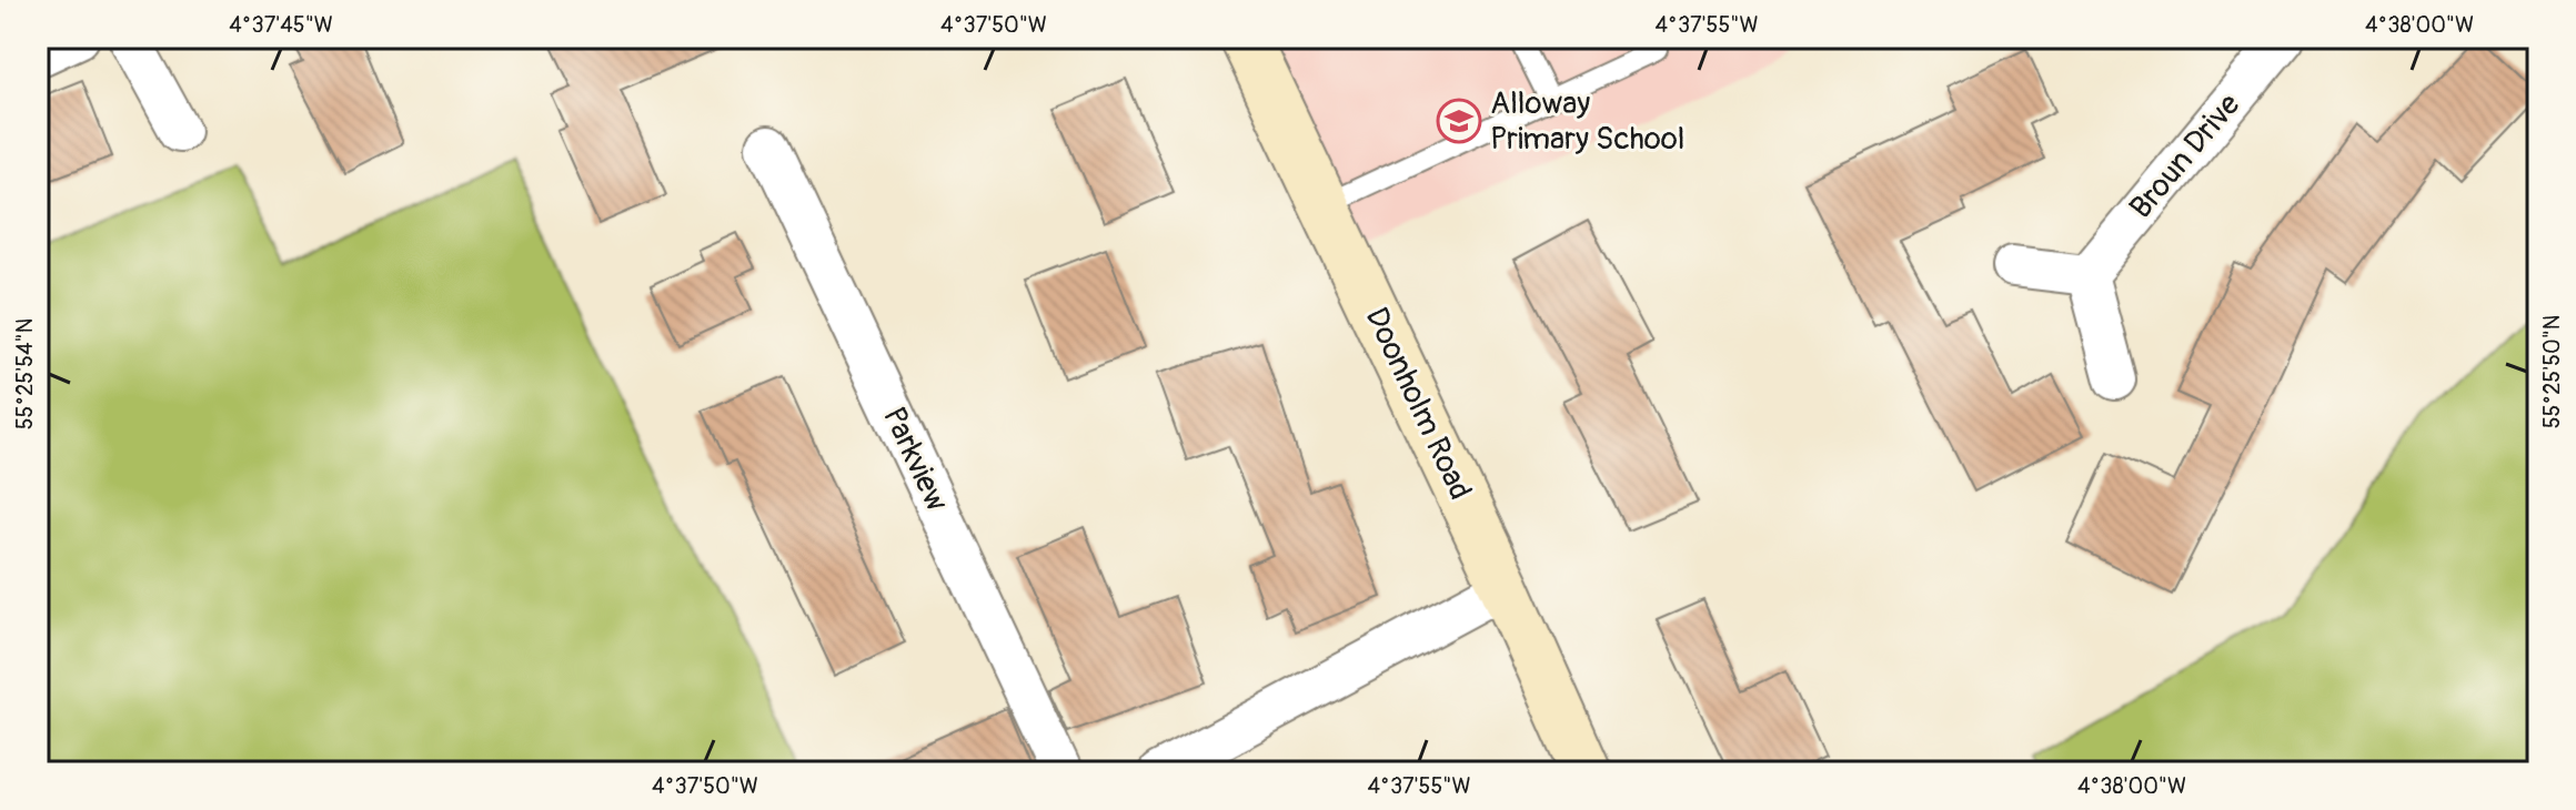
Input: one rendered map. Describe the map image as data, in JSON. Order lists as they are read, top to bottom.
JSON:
{
  "streets": {
    "street": ["Broun Drive", "Doonholm Road", "Parkview"]
  },
  "places": {
    "school or university": ["Alloway Primary School"]
  },
  "coordinates": [
    "4°37'45\"W",
    "4°37'50\"W",
    "4°37'55\"W",
    "4°38'00\"W",
    "55°25'50\"N",
    "55°25'54\"N"
  ]
}
